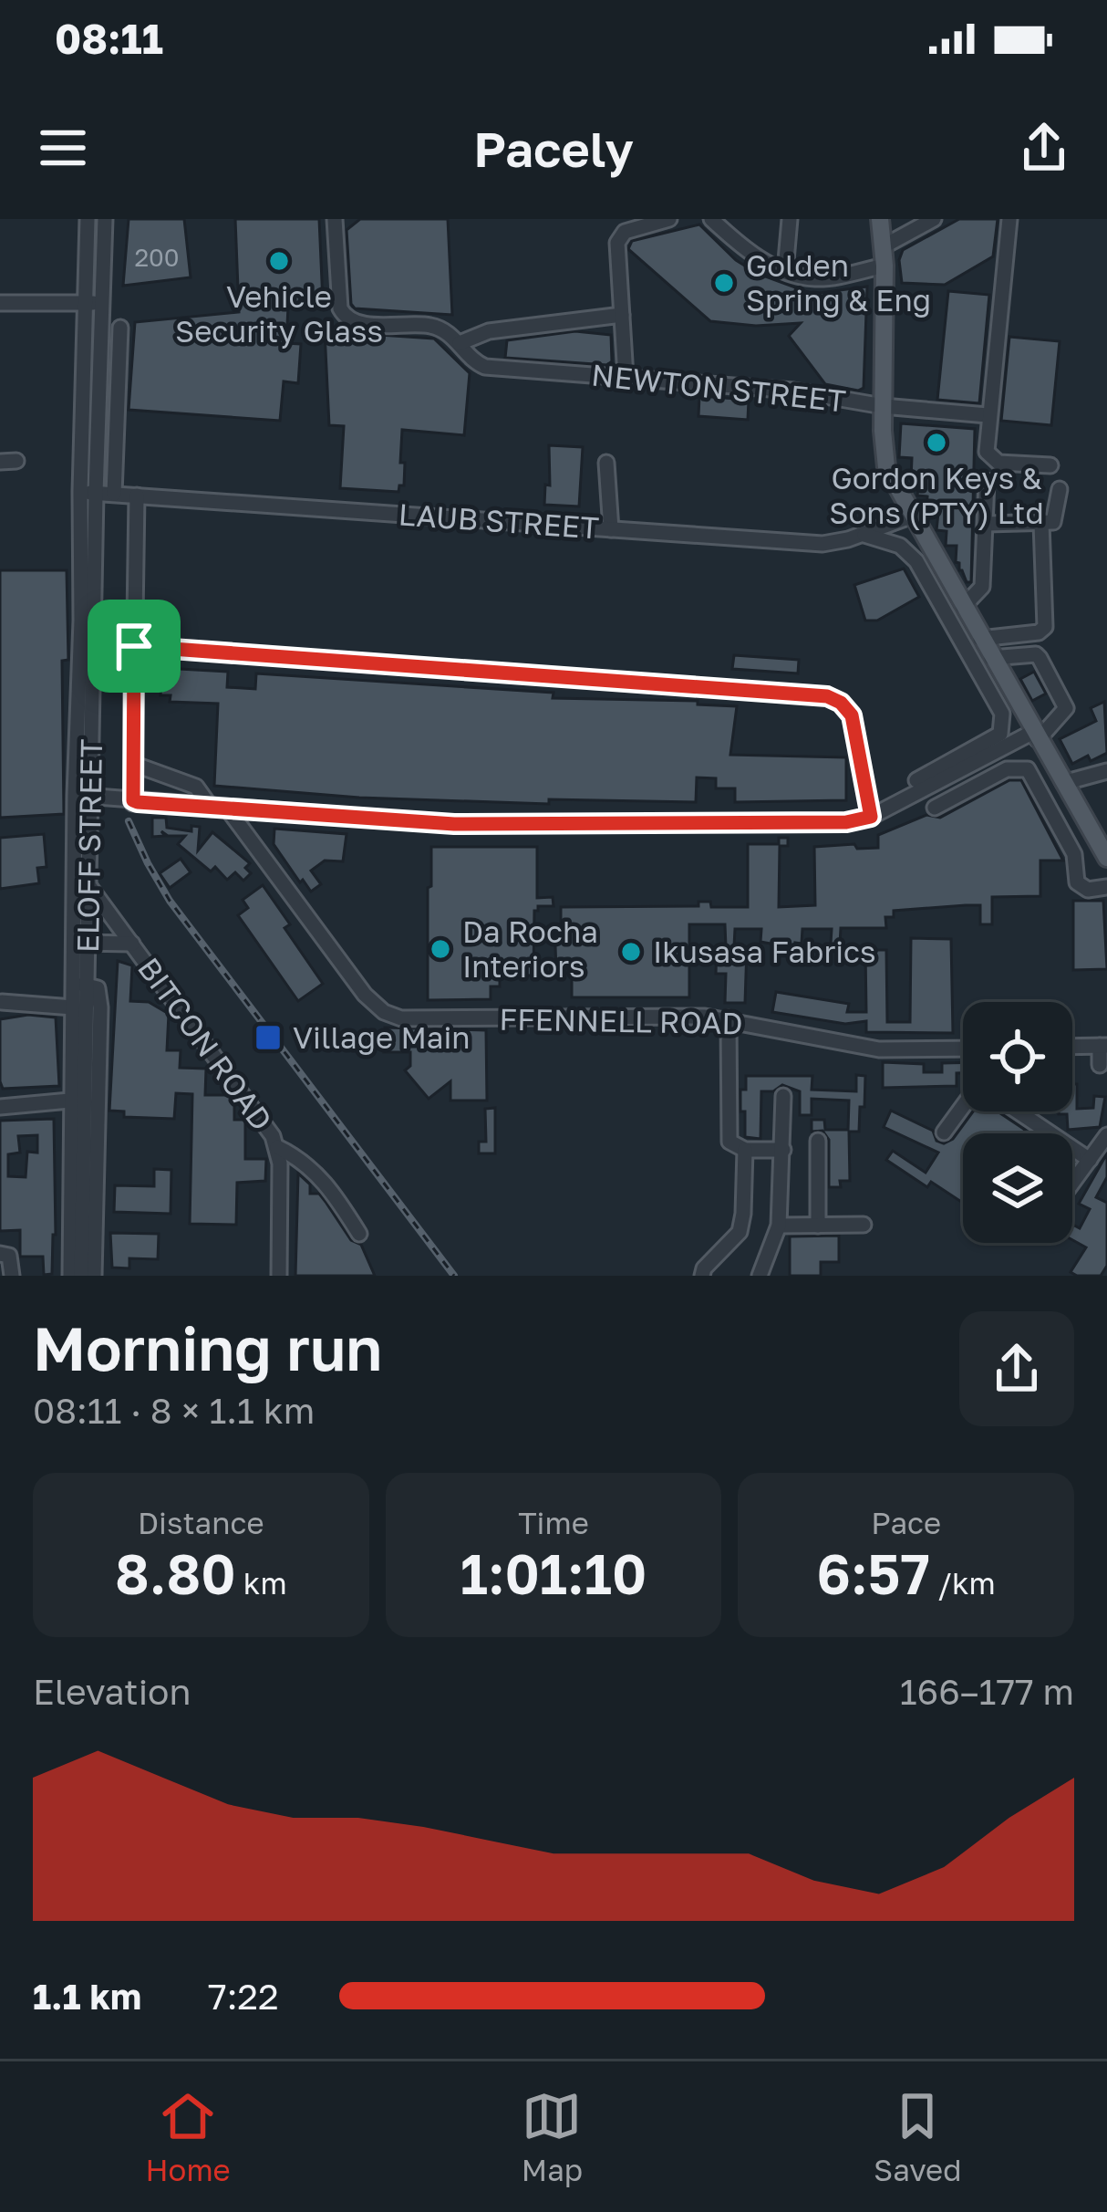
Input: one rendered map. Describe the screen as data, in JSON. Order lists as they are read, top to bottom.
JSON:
{
  "streets": {
    "street": [
      "NEWTON STREET",
      "LAUB STREET",
      "ELOFF STREET",
      "FFENNELL ROAD",
      "BITCON ROAD"
    ]
  },
  "crossings": [
    ["LAUB STREET", "ELOFF STREET"],
    ["ELOFF STREET", "BITCON ROAD"]
  ],
  "places": {
    "other": [
      "Vehicle Security Glass",
      "Golden Spring & Eng",
      "Gordon Keys & Sons (PTY) Ltd",
      "Da Rocha Interiors",
      "Ikusasa Fabrics"
    ],
    "transit": ["Village Main"]
  },
  "house_numbers": ["200"],
  "page": {
    "status": "08:11",
    "header": "Pacely",
    "heading": ["Morning run", "08:11 · 8 × 1.1 km"],
    "stats": [
      ["Distance", "8.80 km"],
      ["Time", "1:01:10"],
      ["Pace", "6:57 /km"]
    ],
    "chart": ["Elevation", "166–177 m"],
    "list": [
      {
        "name": "1.1 km",
        "note": "7:22"
      }
    ],
    "tabs": ["Home", "Map", "Saved"]
  }
}
